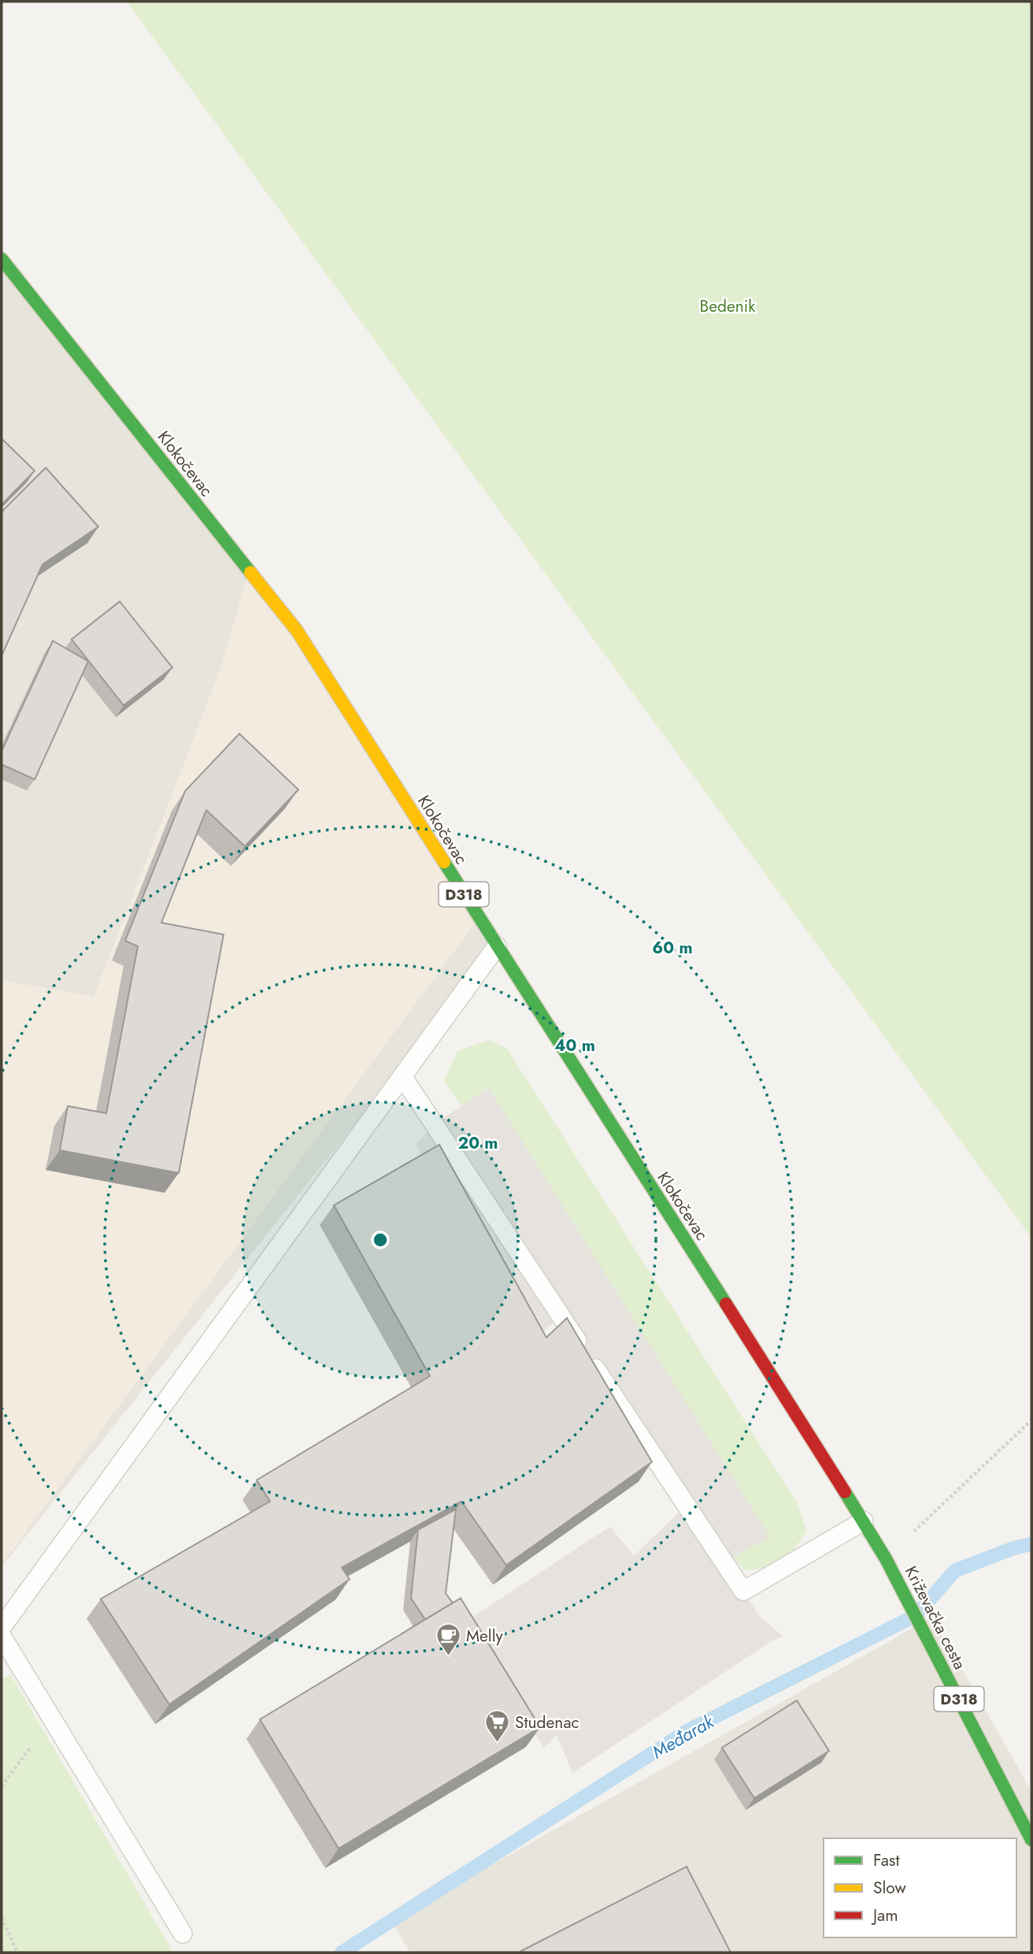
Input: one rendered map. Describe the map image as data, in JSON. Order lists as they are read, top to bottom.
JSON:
{
  "streets": {
    "main road": ["Klokočevac", "D318", "Križevačka cesta"]
  },
  "crossings": [
    ["Klokočevac", "Križevačka cesta"]
  ],
  "water": ["Međarak"],
  "parks": ["Bedenik"],
  "places": {
    "cafe": ["Melly"],
    "supermarket": ["Studenac"]
  },
  "legend": ["Fast", "Slow", "Jam"],
  "rings": ["60 m", "40 m", "20 m"]
}
